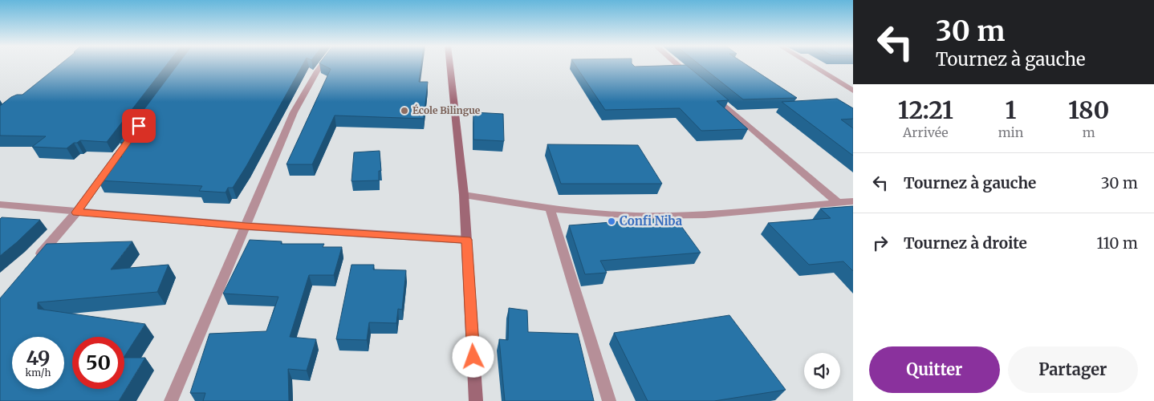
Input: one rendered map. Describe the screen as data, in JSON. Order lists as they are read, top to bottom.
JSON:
{
  "places": ["École Bilingue", "Confi Niba"],
  "page": {
    "turn": ["30 m", "Tournez à gauche"],
    "eta": [
      "12:21",
      "Arrivée",
      "1",
      "min",
      "180",
      "m"
    ],
    "list": [
      {
        "name": "Tournez à gauche",
        "value": "30 m"
      },
      {
        "name": "Tournez à droite",
        "value": "110 m"
      }
    ],
    "speed": "49 km/h",
    "limit": "50",
    "buttons": ["Quitter", "Partager"]
  }
}
